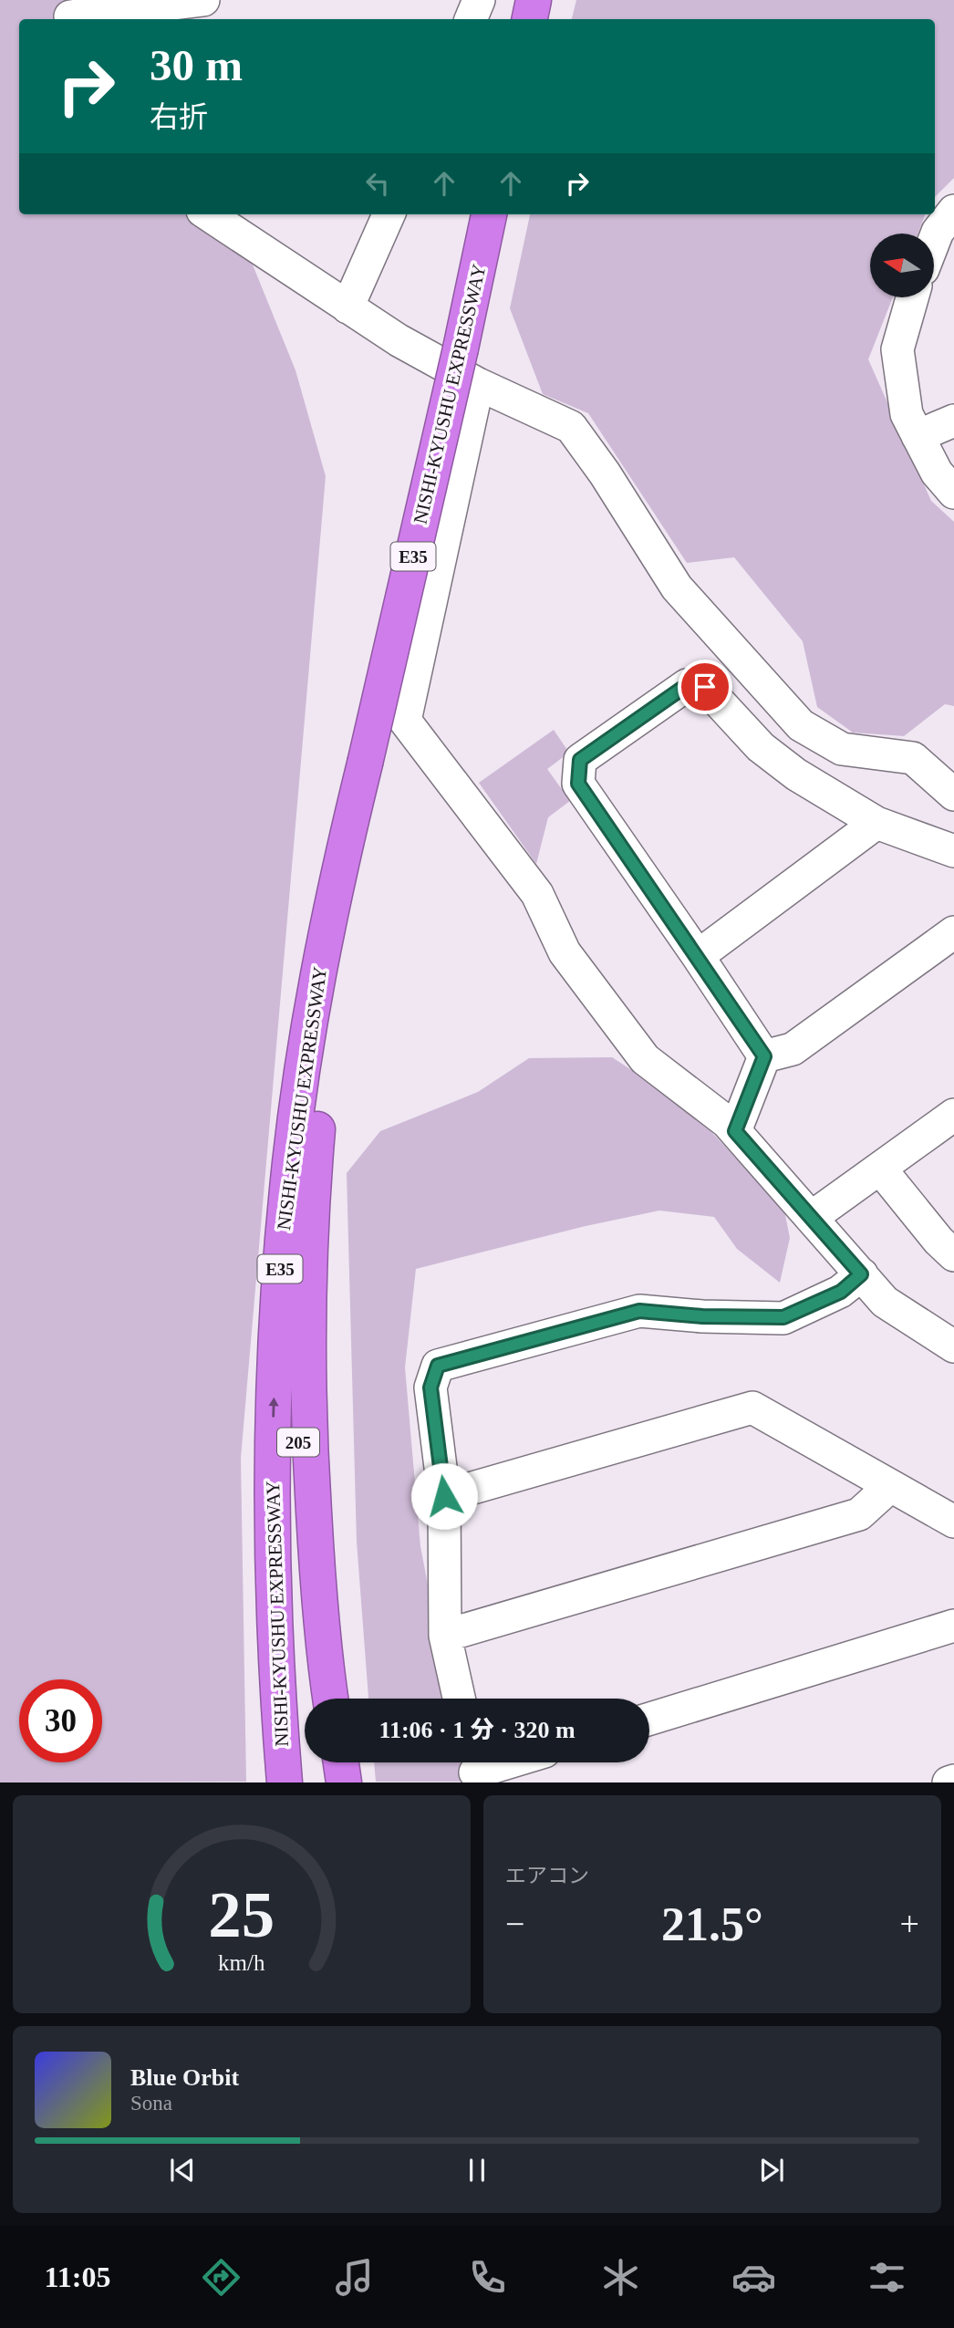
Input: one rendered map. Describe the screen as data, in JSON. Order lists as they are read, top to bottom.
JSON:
{
  "streets": {
    "highway": ["NISHI-KYUSHU EXPRESSWAY", "E35", "205"]
  },
  "crossings": [
    ["NISHI-KYUSHU EXPRESSWAY", "205"]
  ],
  "north": "left",
  "page": {
    "turn": ["30 m", "右折"],
    "limit": "30",
    "trip": "11:06 · 1 分 · 320 m",
    "tile": "エアコン",
    "heat": ["−", "21.5°", "+"],
    "song": ["Blue Orbit", "Sona"],
    "tabs": "11:05",
    "gauge": ["25", "km/h"]
  }
}
